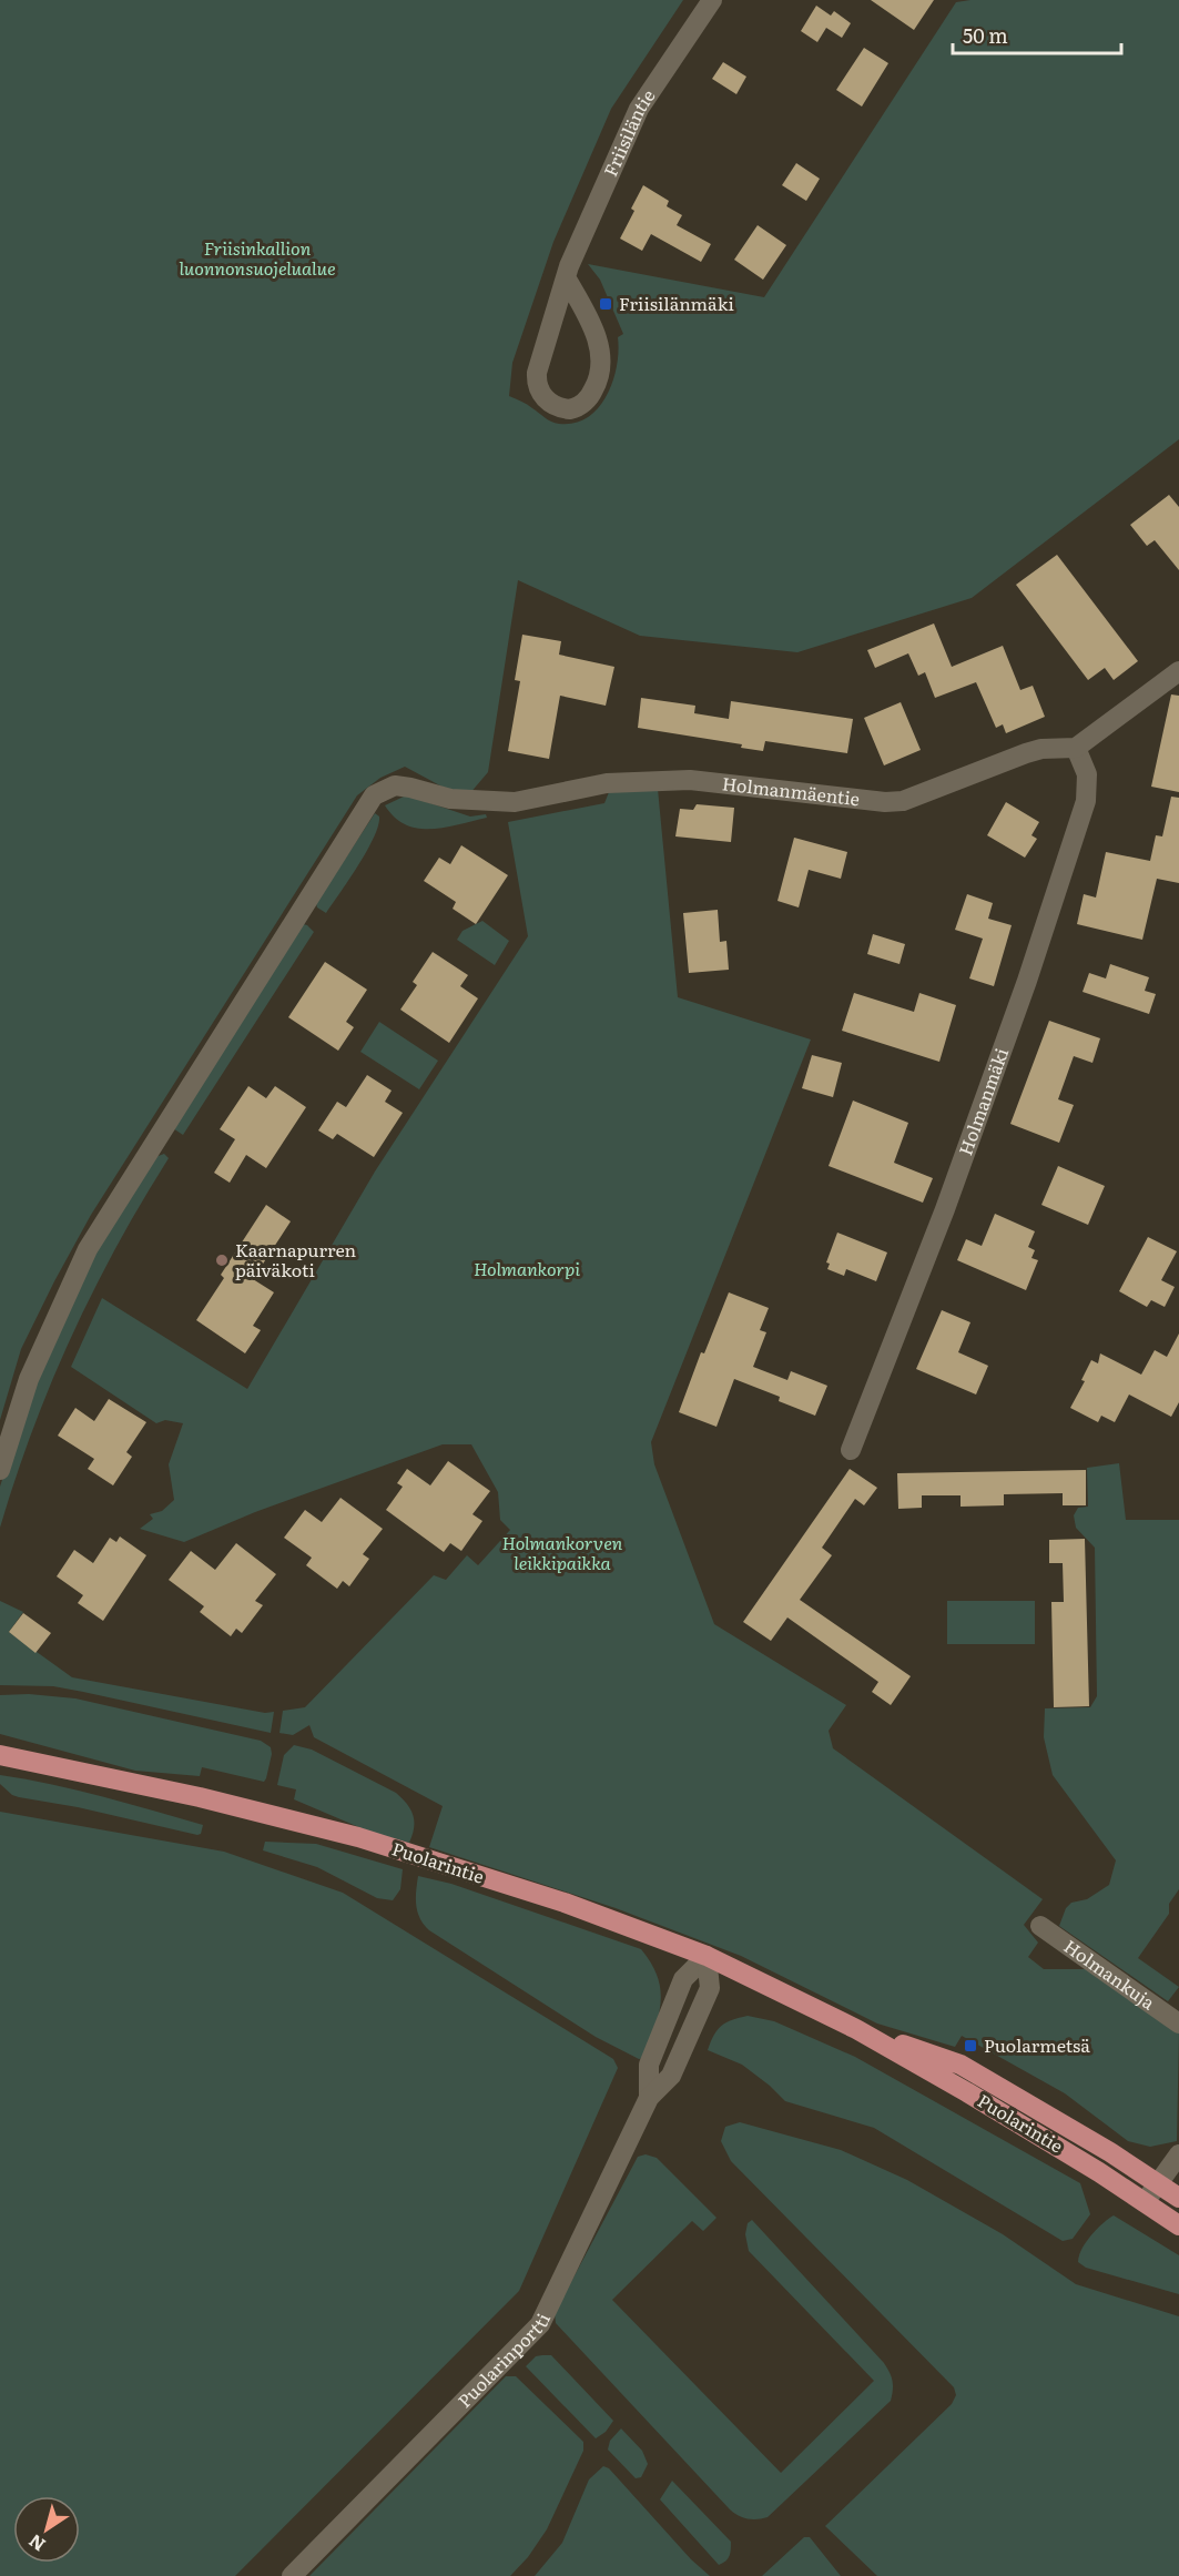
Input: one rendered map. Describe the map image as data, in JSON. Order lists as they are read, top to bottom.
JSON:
{
  "streets": {
    "main road": ["Puolarintie"],
    "street": [
      "Friisiläntie",
      "Holmanmäentie",
      "Holmanmäki",
      "Holmankuja",
      "Puolarinportti"
    ]
  },
  "crossings": [
    ["Holmanmäentie", "Holmanmäki"],
    ["Puolarintie", "Puolarinportti"]
  ],
  "parks": ["Friisinkallion luonnonsuojelualue", "Holmankorpi", "Holmankorven leikkipaikka"],
  "places": {
    "transit": ["Friisilänmäki", "Puolarmetsä"],
    "other": ["Kaarnapurren päiväkoti"]
  },
  "scale_bar": "50 m",
  "north": "bottom left"
}
